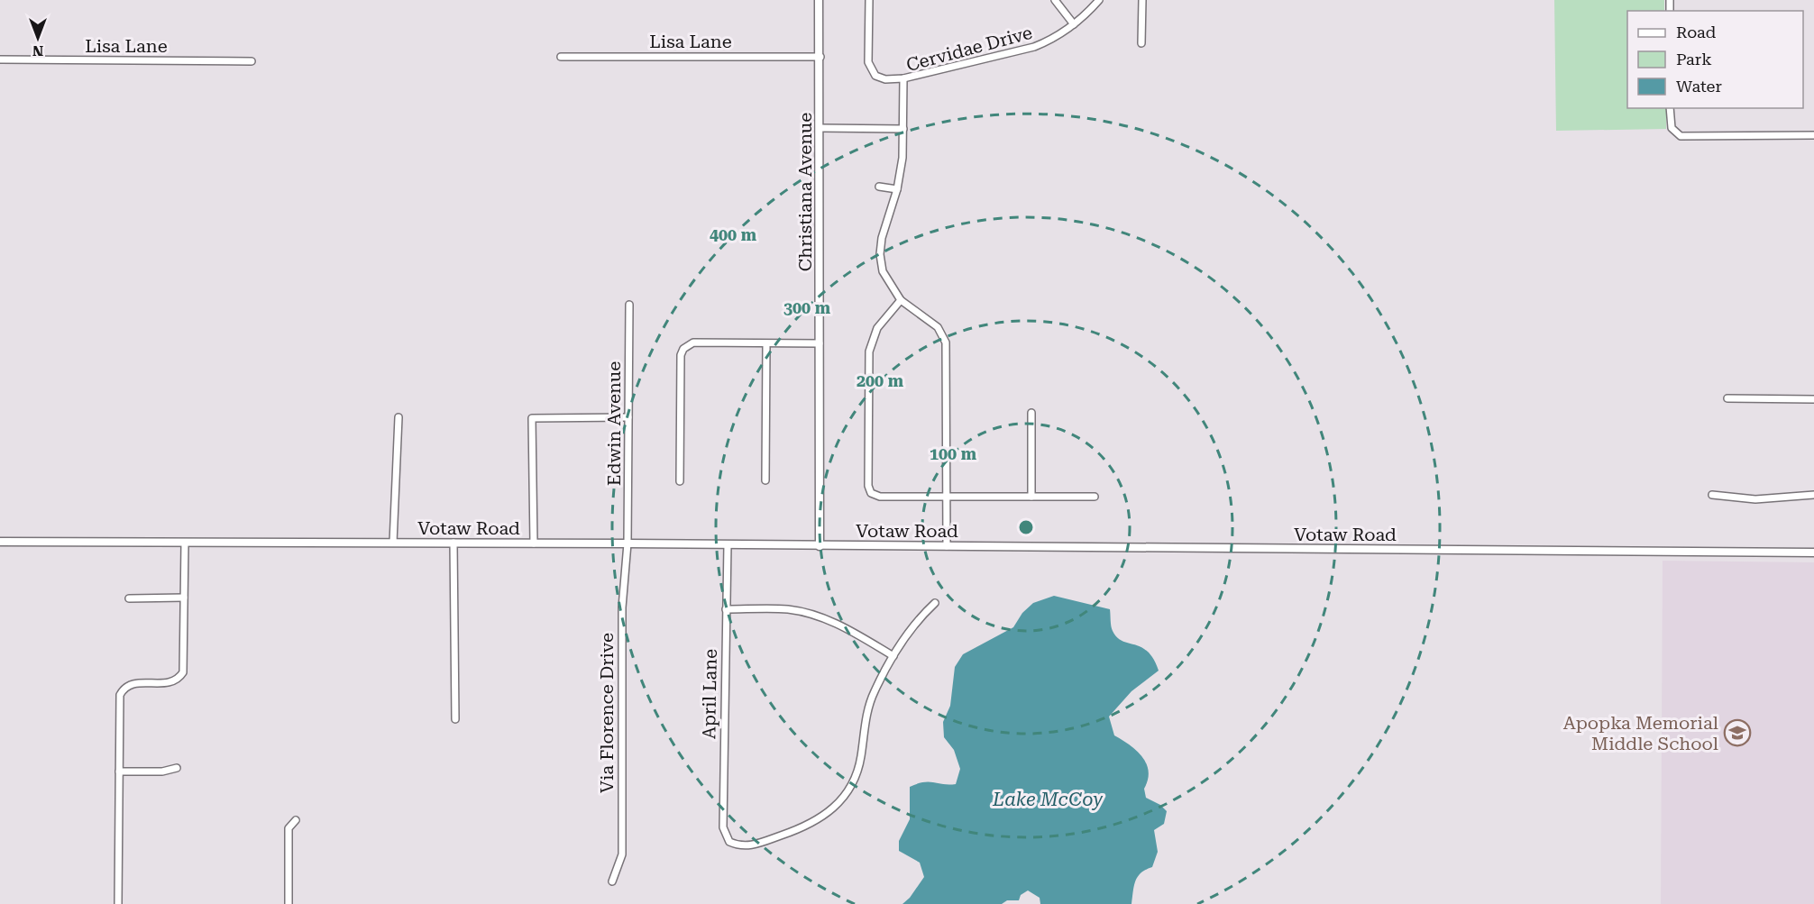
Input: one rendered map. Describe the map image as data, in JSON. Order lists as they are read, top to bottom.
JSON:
{
  "streets": {
    "street": [
      "Lisa Lane",
      "Cervidae Drive",
      "Christiana Avenue",
      "Edwin Avenue",
      "Votaw Road",
      "April Lane",
      "Via Florence Drive"
    ]
  },
  "crossings": [
    ["Lisa Lane", "Christiana Avenue"],
    ["Cervidae Drive", "Votaw Road"],
    ["Christiana Avenue", "Votaw Road"],
    ["Edwin Avenue", "Votaw Road"],
    ["Edwin Avenue", "Via Florence Drive"],
    ["Votaw Road", "April Lane"],
    ["Votaw Road", "Via Florence Drive"]
  ],
  "water": ["Lake McCoy"],
  "places": {
    "school or university": ["Apopka Memorial Middle School"]
  },
  "legend": ["Road", "Park", "Water"],
  "north": "bottom",
  "rings": [
    "400 m",
    "300 m",
    "200 m",
    "100 m"
  ]
}
